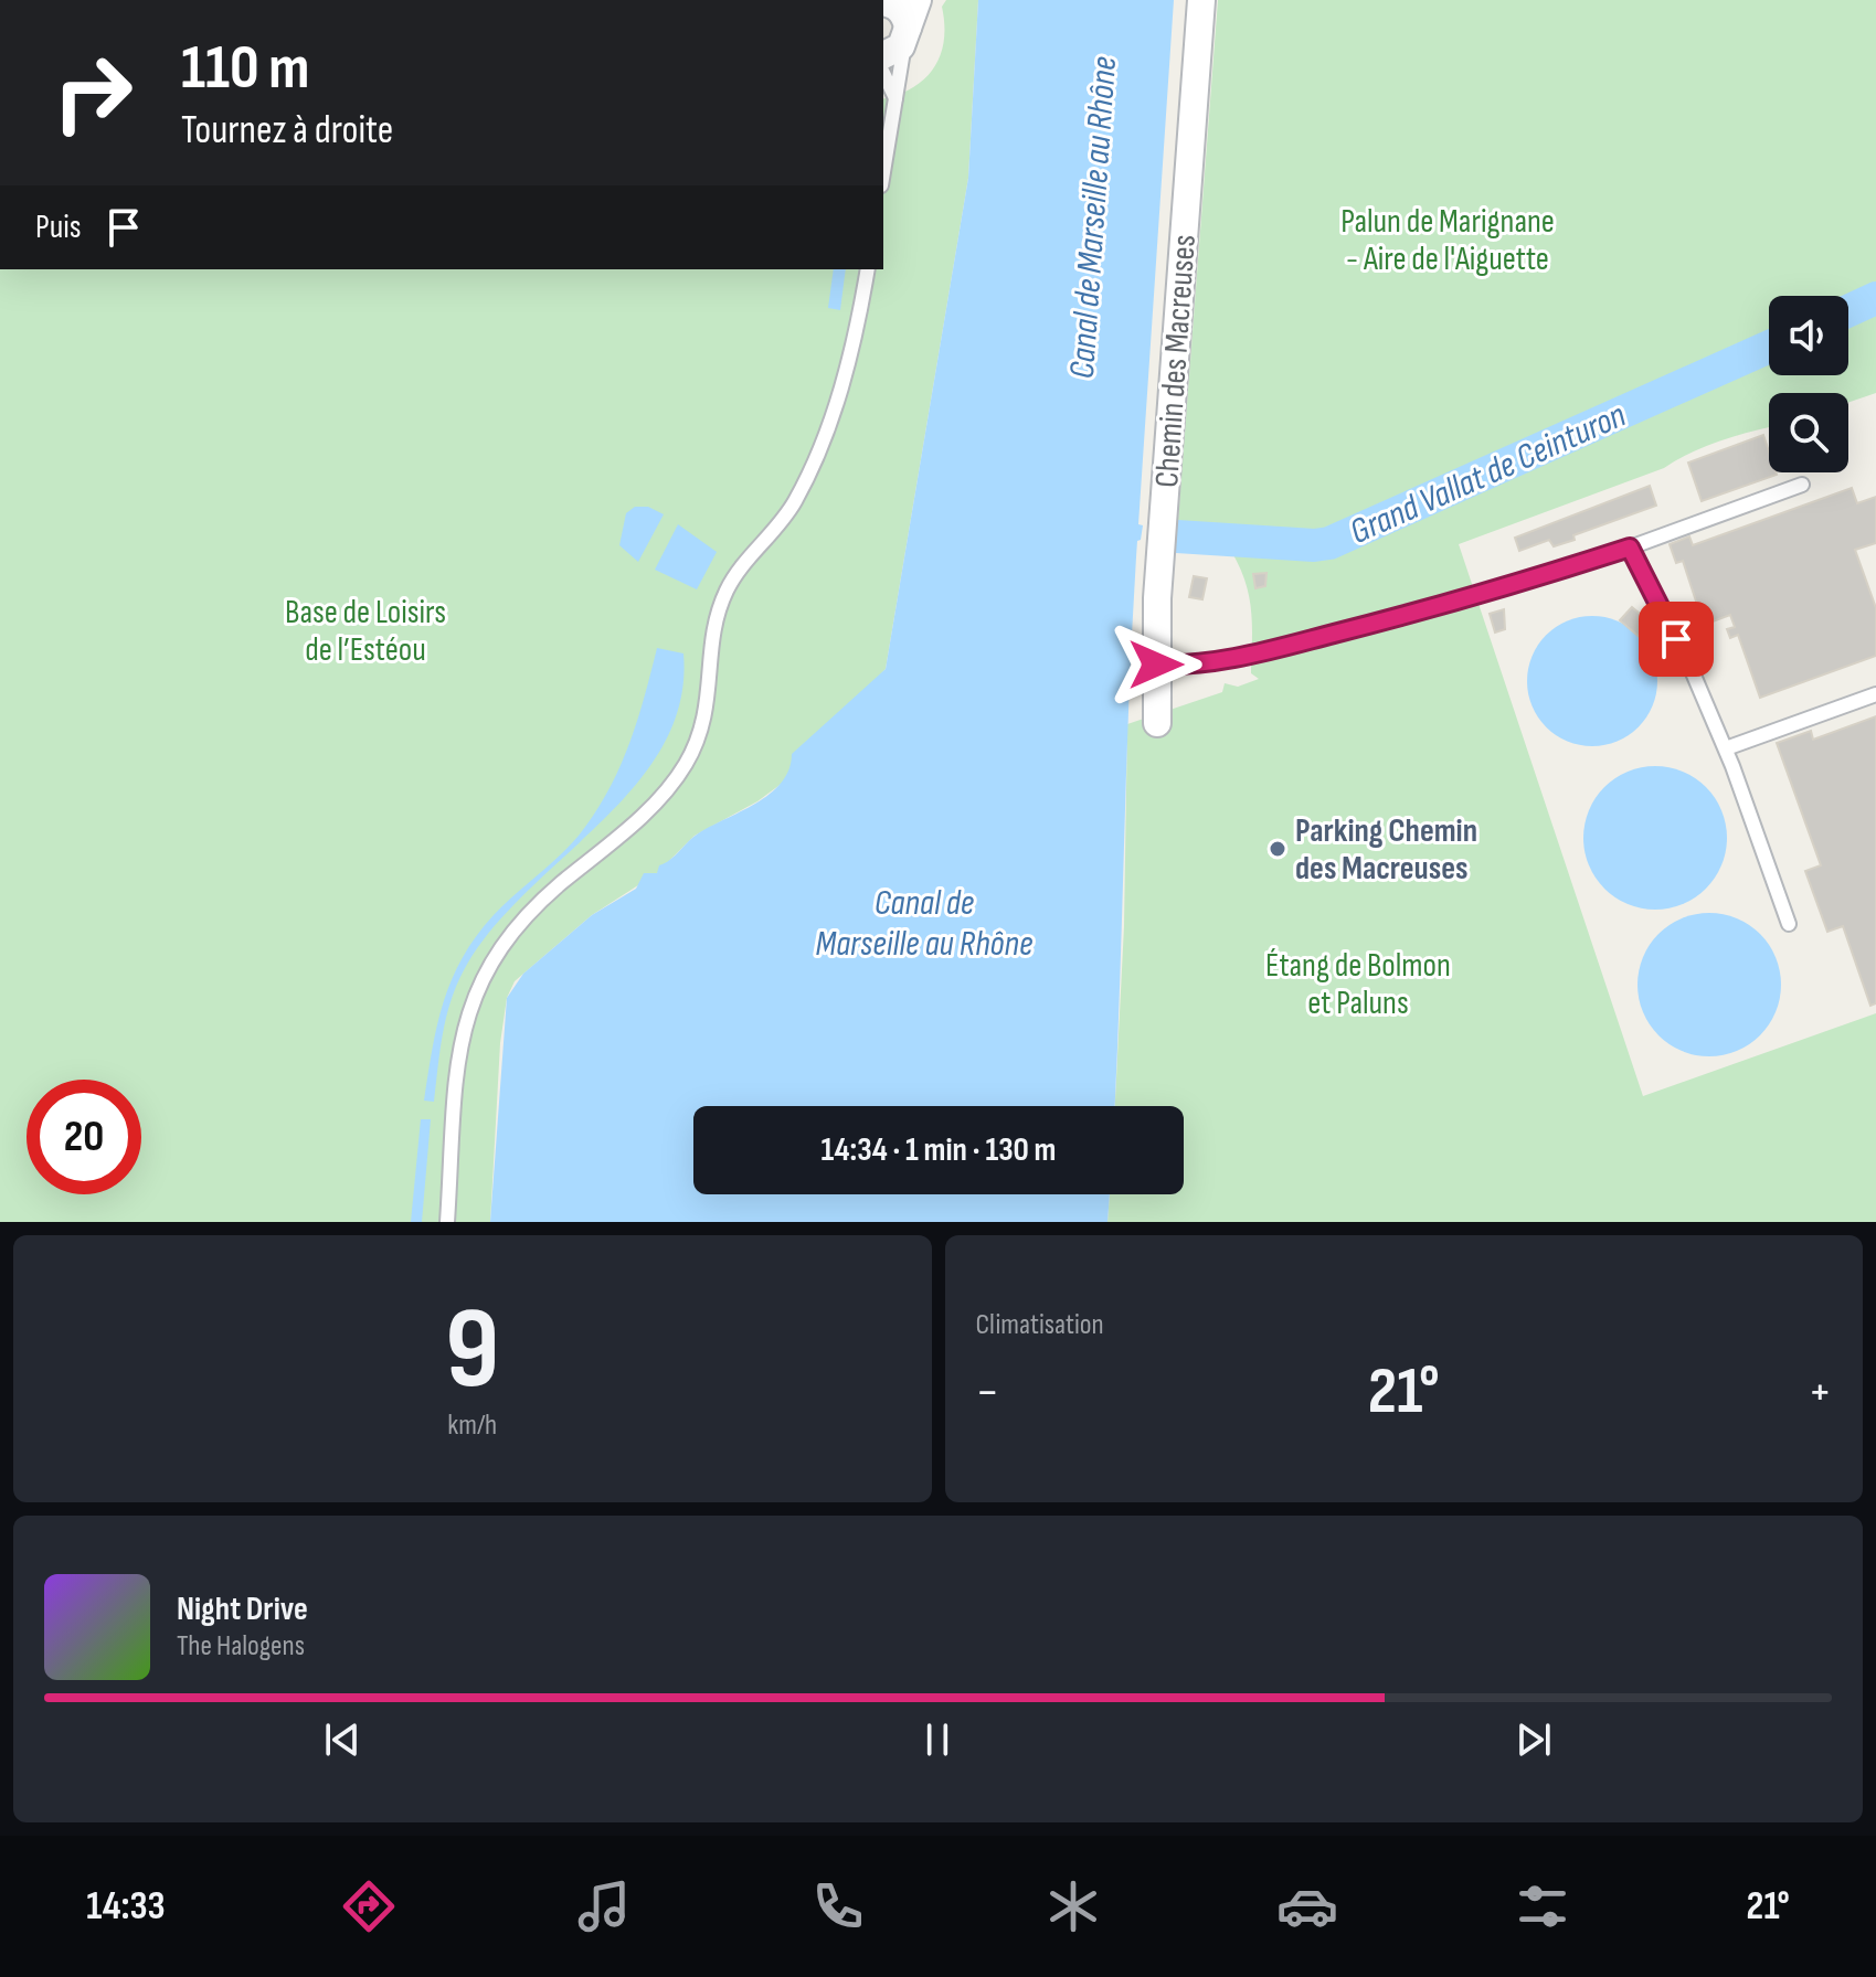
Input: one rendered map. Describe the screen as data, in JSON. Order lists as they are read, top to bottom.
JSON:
{
  "streets": {
    "street": ["Chemin des Macreuses"]
  },
  "water": ["Canal de Marseille au Rhône", "Grand Vallat de Ceinturon"],
  "parks": ["Palun de Marignane - Aire de l'Aiguette", "Base de Loisirs de l’Estéou", "Étang de Bolmon et Paluns"],
  "places": ["Parking Chemin des Macreuses"],
  "page": {
    "turn": ["110 m", "Tournez à droite"],
    "then": "Puis",
    "limit": "20",
    "trip": "14:34 · 1 min · 130 m",
    "tile": [
      ["9", "km/h"],
      "Climatisation"
    ],
    "heat": ["−", "21°", "+"],
    "song": ["Night Drive", "The Halogens"],
    "tabs": ["14:33", "21°"]
  }
}
